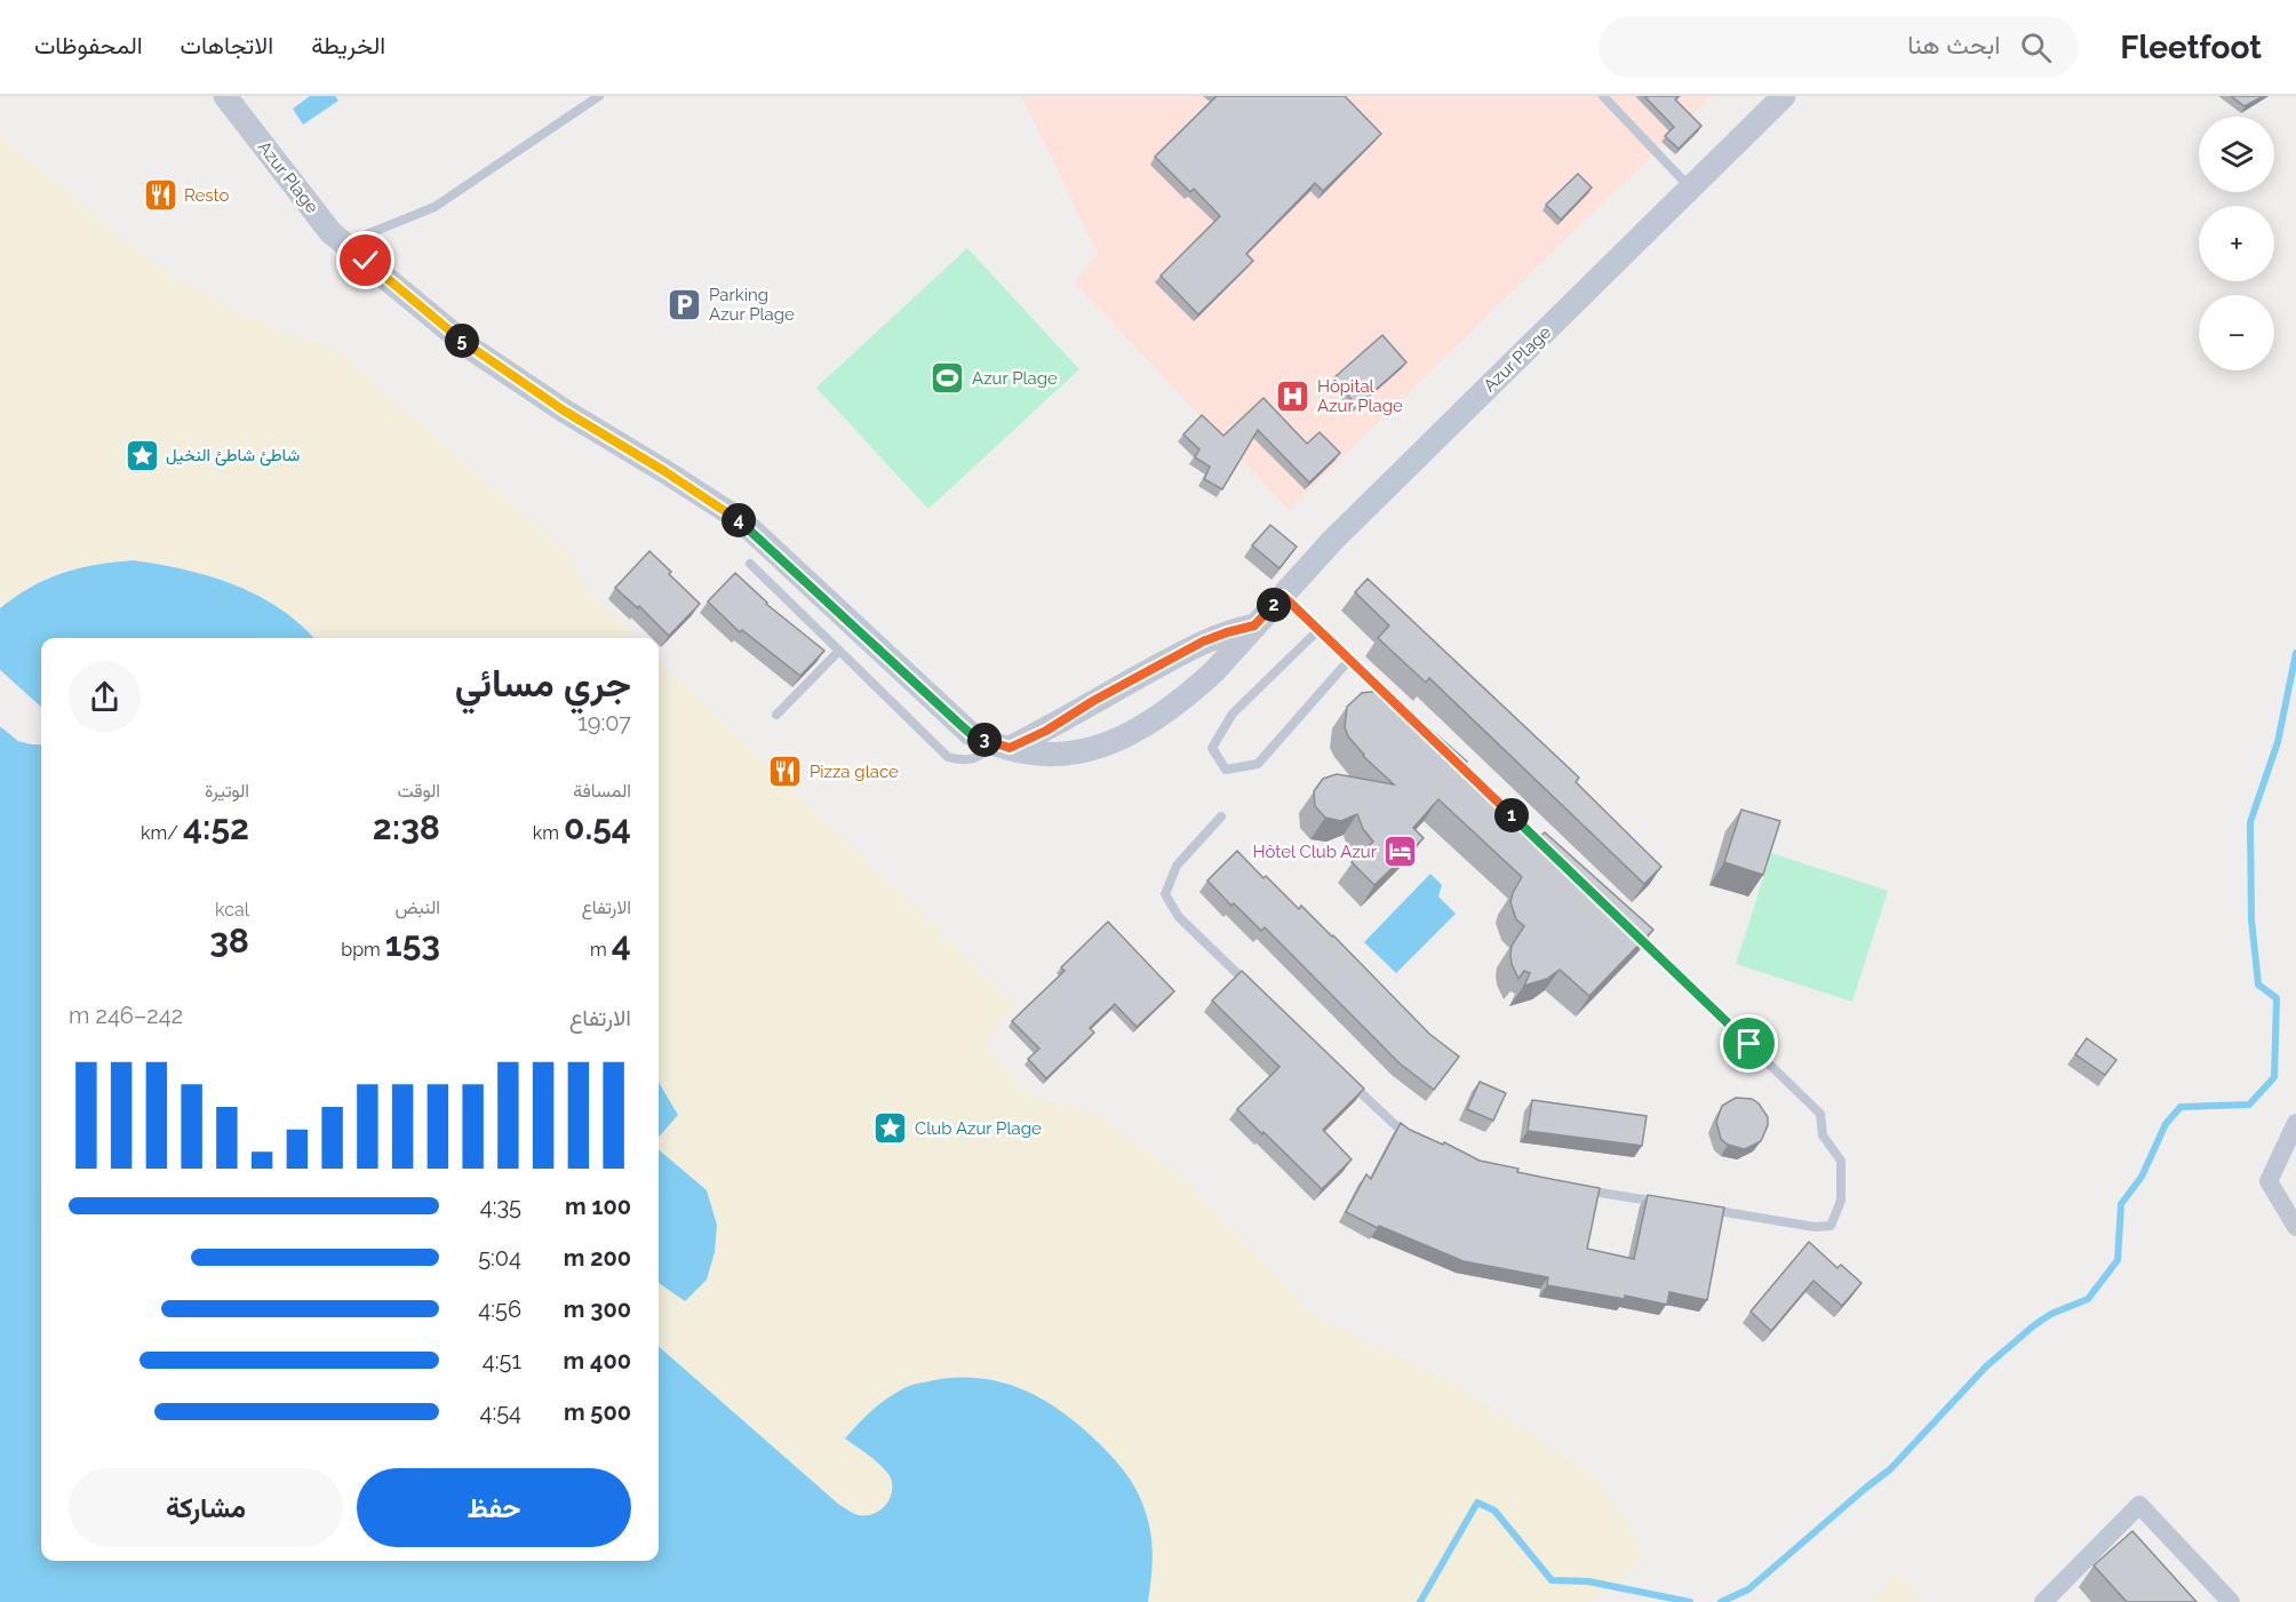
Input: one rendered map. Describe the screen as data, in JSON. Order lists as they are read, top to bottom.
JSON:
{
  "streets": {
    "street": ["Azur Plage"]
  },
  "places": {
    "restaurant": ["Resto", "Pizza glace"],
    "parking": ["Parking Azur Plage"],
    "sports": ["Azur Plage"],
    "hospital": ["Hôpital Azur Plage"],
    "place": ["شاطئ شاطئ النخيل", "Club Azur Plage"],
    "hotel": ["Hôtel Club Azur"]
  },
  "page": {
    "header": "Fleetfoot",
    "search": "ابحث هنا",
    "nav": ["الخريطة", "الاتجاهات", "المحفوظات"],
    "map_buttons": ["+", "−"],
    "pins": [
      "5",
      "4",
      "2",
      "3",
      "1"
    ],
    "heading": ["جري مسائي", "19:07"],
    "stats": [
      ["المسافة", "0.54 km"],
      ["الوقت", "2:38"],
      ["الوتيرة", "4:52 /km"],
      ["الارتفاع", "4 m"],
      ["النبض", "153 bpm"],
      ["kcal", "38"]
    ],
    "chart": ["الارتفاع", "242–246 m"],
    "list": [
      {
        "name": "100 m",
        "note": "4:35"
      },
      {
        "name": "200 m",
        "note": "5:04"
      },
      {
        "name": "300 m",
        "note": "4:56"
      },
      {
        "name": "400 m",
        "note": "4:51"
      },
      {
        "name": "500 m",
        "note": "4:54"
      }
    ],
    "buttons": ["حفظ", "مشاركة"]
  }
}
